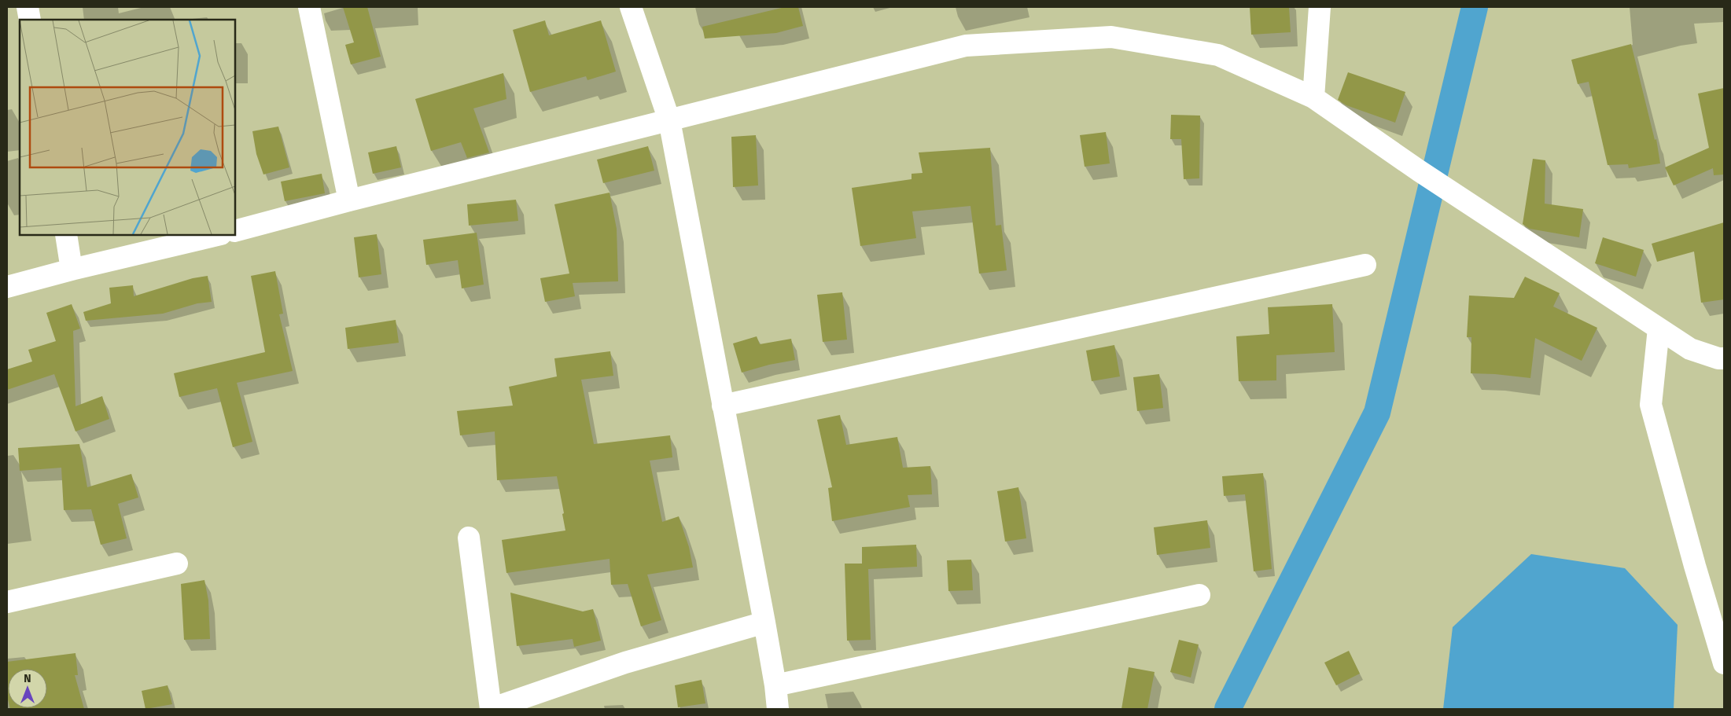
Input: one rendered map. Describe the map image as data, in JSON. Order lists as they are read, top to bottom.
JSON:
{
  "north": "top"
}
